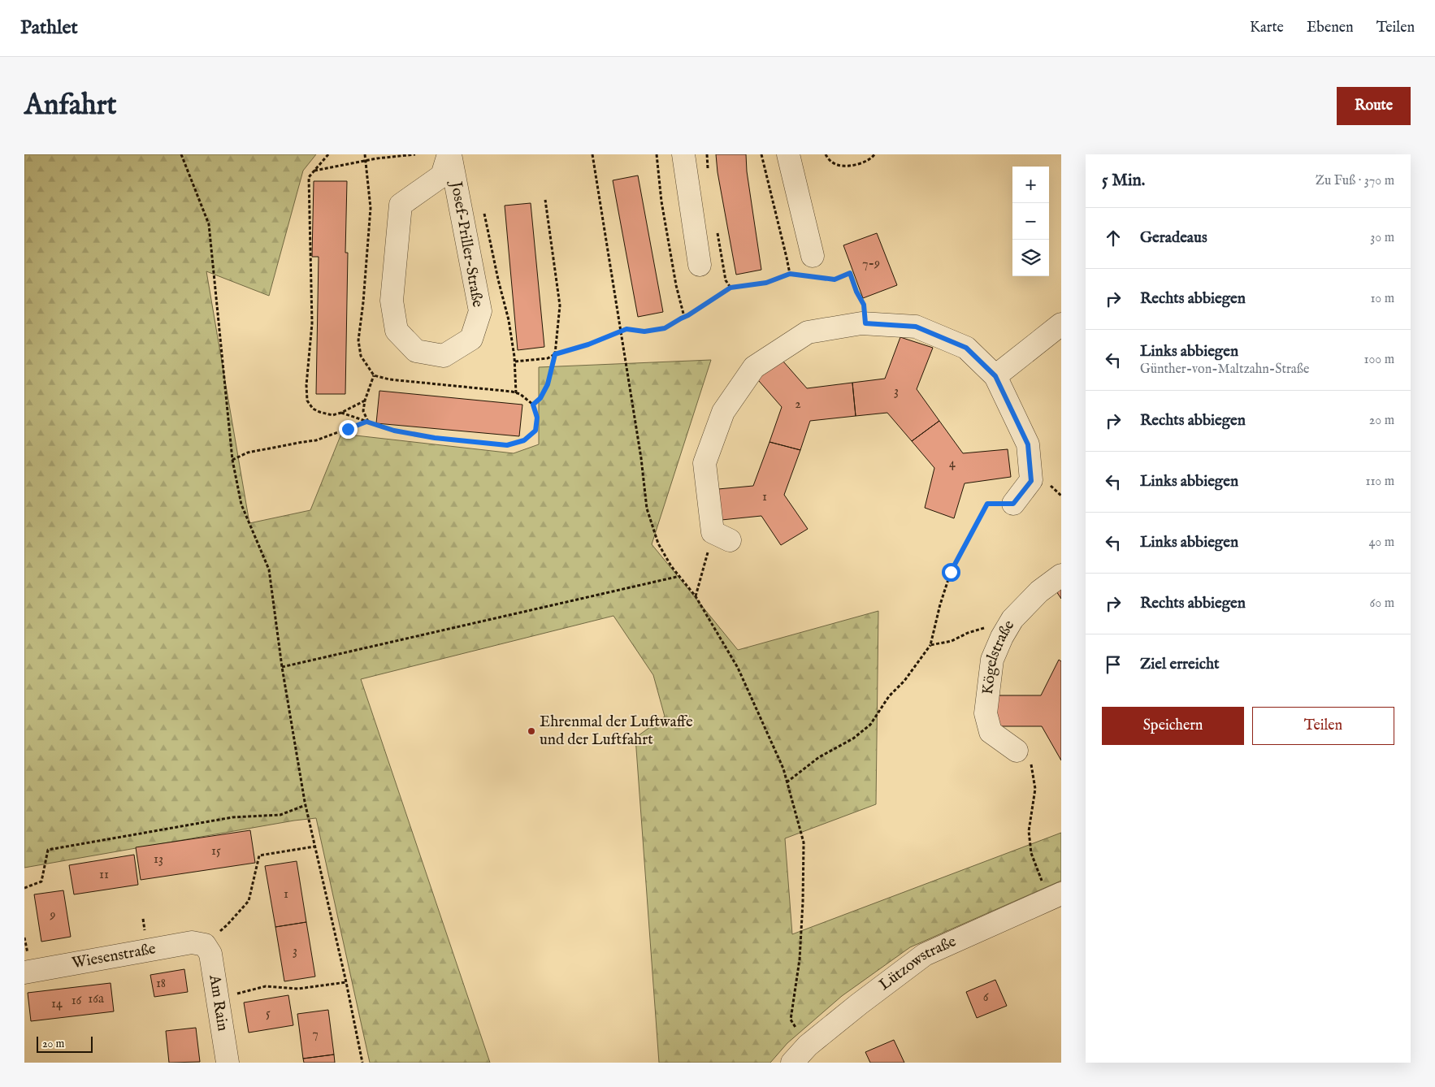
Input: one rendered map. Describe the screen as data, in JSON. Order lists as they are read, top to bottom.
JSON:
{
  "streets": {
    "street": [
      "Josef-Priller-Straße",
      "Kögelstraße",
      "Wiesenstraße",
      "Lützowstraße",
      "Am Rain"
    ]
  },
  "crossings": [
    ["Wiesenstraße", "Am Rain"]
  ],
  "places": ["Ehrenmal der Luftwaffe und der Luftfahrt"],
  "house_numbers": [
    "7-9",
    "3",
    "2",
    "4",
    "1",
    "15",
    "13",
    "11",
    "1",
    "9",
    "3",
    "18",
    "6",
    "16a",
    "16",
    "14",
    "5",
    "7"
  ],
  "scale_bar": "20 m",
  "page": {
    "header": "Pathlet",
    "nav": ["Karte", "Ebenen", "Teilen"],
    "buttons": [
      "Route",
      ["Speichern", "Teilen"]
    ],
    "title": "Anfahrt",
    "heading": ["5 Min.", "Zu Fuß · 370 m"],
    "map_buttons": ["+", "−"],
    "list": [
      ["Geradeaus", "30 m"],
      ["Rechts abbiegen", "10 m"],
      ["Links abbiegen", "Günther-von-Maltzahn-Straße", "100 m"],
      ["Rechts abbiegen", "20 m"],
      ["Links abbiegen", "110 m"],
      ["Links abbiegen", "40 m"],
      ["Rechts abbiegen", "60 m"],
      "Ziel erreicht"
    ],
    "scale": "20 m"
  }
}
